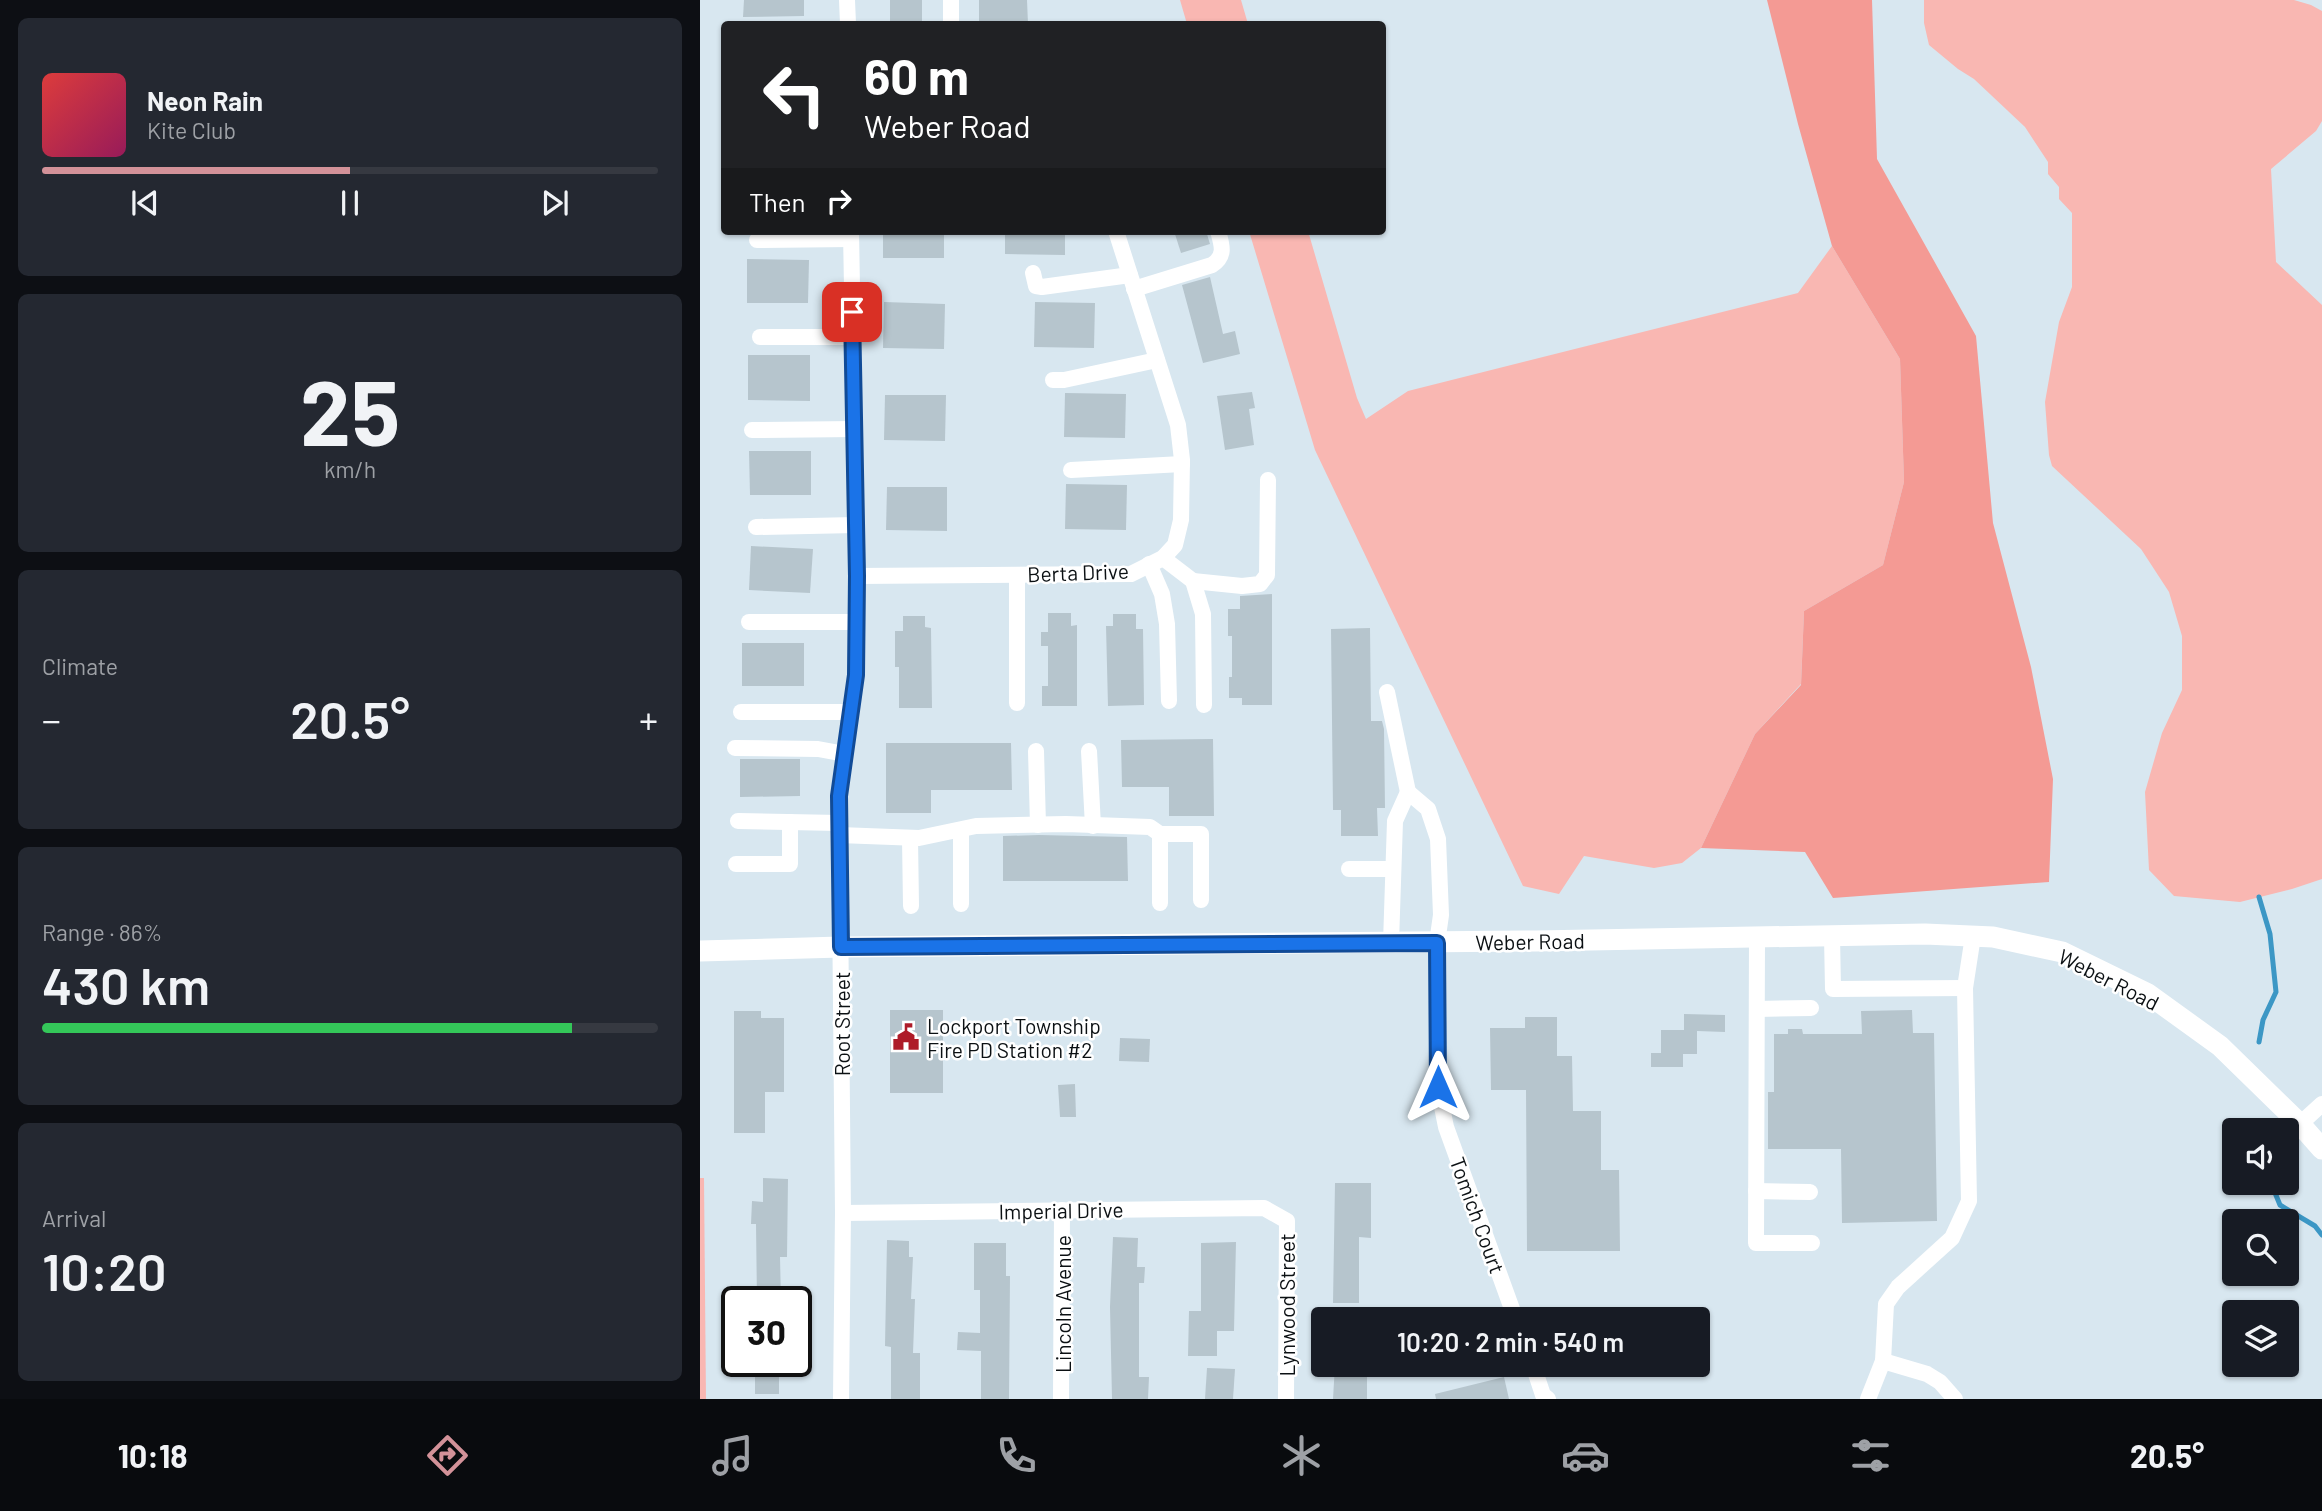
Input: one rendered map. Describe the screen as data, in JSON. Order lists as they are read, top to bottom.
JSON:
{
  "streets": {
    "main road": ["Weber Road"],
    "street": [
      "Berta Drive",
      "Root Street",
      "Imperial Drive",
      "Tomich Court",
      "Lincoln Avenue",
      "Lynwood Street"
    ]
  },
  "crossings": [
    ["Berta Drive", "Root Street"],
    ["Weber Road", "Root Street"],
    ["Weber Road", "Tomich Court"],
    ["Root Street", "Imperial Drive"],
    ["Imperial Drive", "Lincoln Avenue"],
    ["Imperial Drive", "Lynwood Street"]
  ],
  "places": {
    "public building": ["Lockport Township Fire PD Station #2"]
  },
  "page": {
    "turn": ["60 m", "Weber Road"],
    "song": ["Neon Rain", "Kite Club"],
    "then": "Then",
    "tile": [
      ["25", "km/h"],
      "Climate",
      ["Range · 86%", "430 km"],
      ["Arrival", "10:20"]
    ],
    "heat": ["−", "20.5°", "+"],
    "limit": "30",
    "trip": "10:20 · 2 min · 540 m",
    "tabs": ["10:18", "20.5°"]
  }
}
